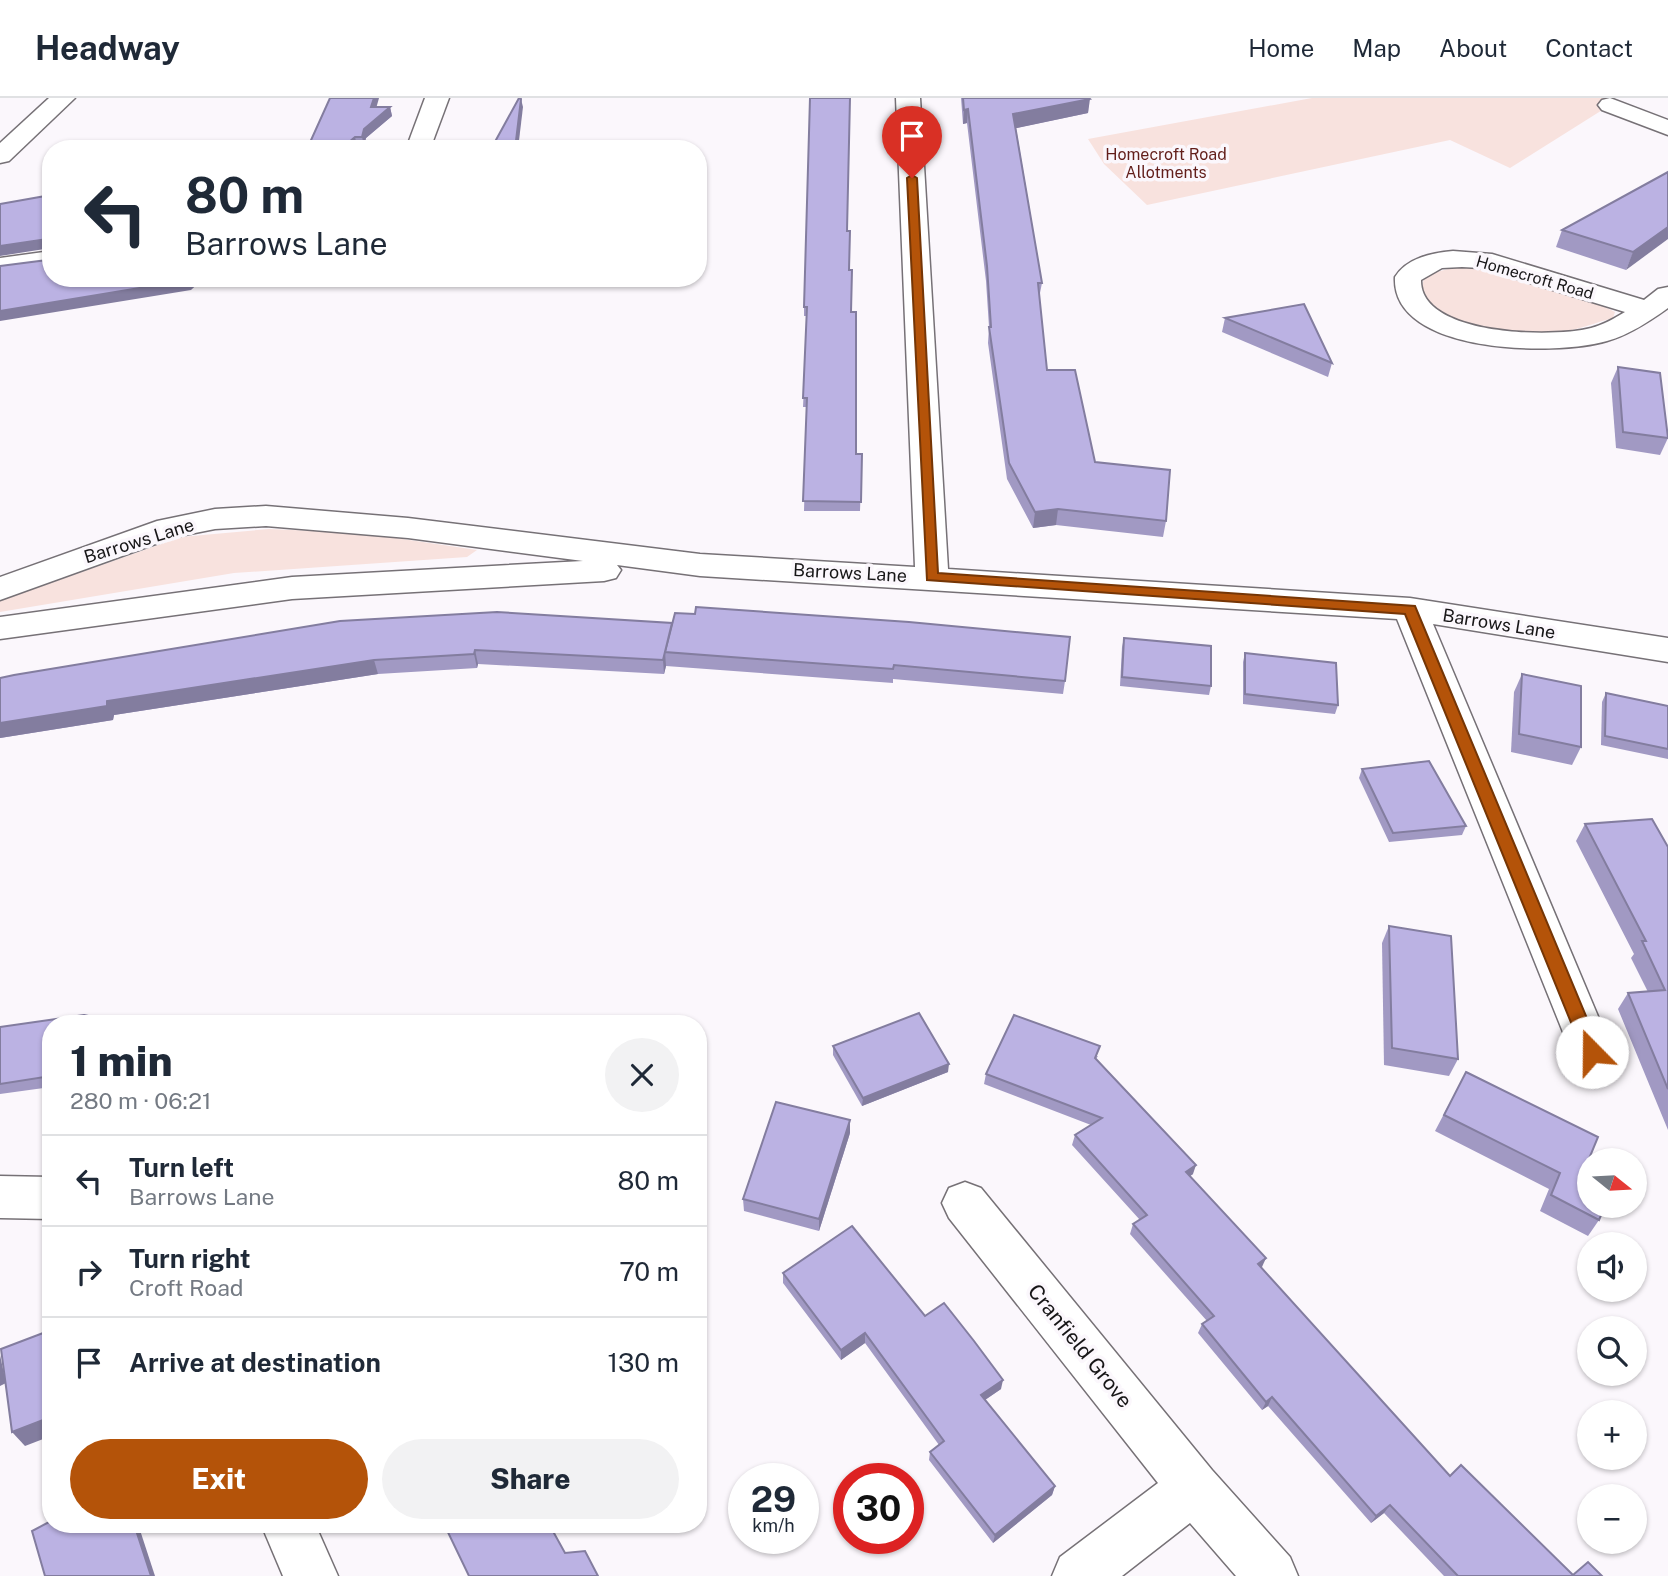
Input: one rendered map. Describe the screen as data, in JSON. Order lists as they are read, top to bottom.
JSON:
{
  "streets": {
    "street": ["Homecroft Road", "Barrows Lane", "Cranfield Grove"]
  },
  "parks": ["Homecroft Road Allotments"],
  "north": "right",
  "page": {
    "header": "Headway",
    "nav": [
      "Home",
      "Map",
      "About",
      "Contact"
    ],
    "turn": ["80 m", "Barrows Lane"],
    "heading": ["1 min", "280 m · 06:21"],
    "list": [
      {
        "name": "Turn left",
        "note": "Barrows Lane",
        "value": "80 m"
      },
      {
        "name": "Turn right",
        "note": "Croft Road",
        "value": "70 m"
      },
      {
        "name": "Arrive at destination",
        "value": "130 m"
      }
    ],
    "map_buttons": ["+", "−"],
    "buttons": ["Exit", "Share"],
    "speed": "29 km/h",
    "limit": "30"
  }
}
